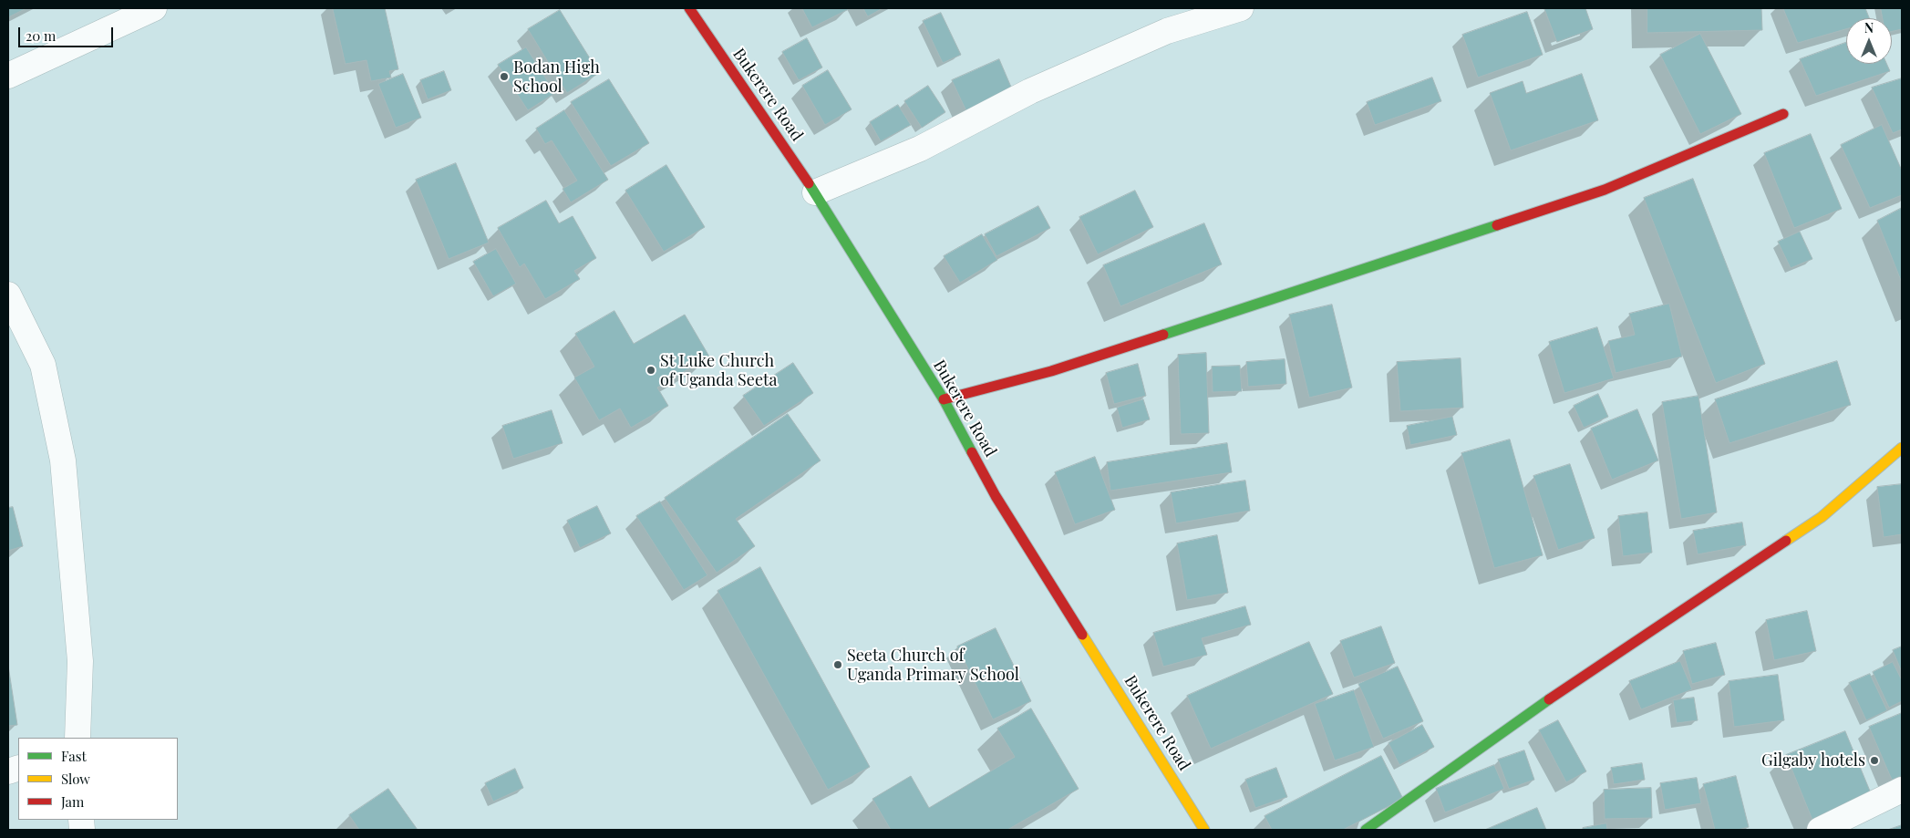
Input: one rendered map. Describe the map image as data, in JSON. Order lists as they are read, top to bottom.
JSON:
{
  "streets": {
    "street": ["Bukerere Road"]
  },
  "places": [
    "Bodan High School",
    "St Luke Church of Uganda Seeta",
    "Seeta Church of Uganda Primary School",
    "Gilgaby hotels"
  ],
  "legend": ["Fast", "Slow", "Jam"],
  "scale_bar": "20 m",
  "north": "top"
}
